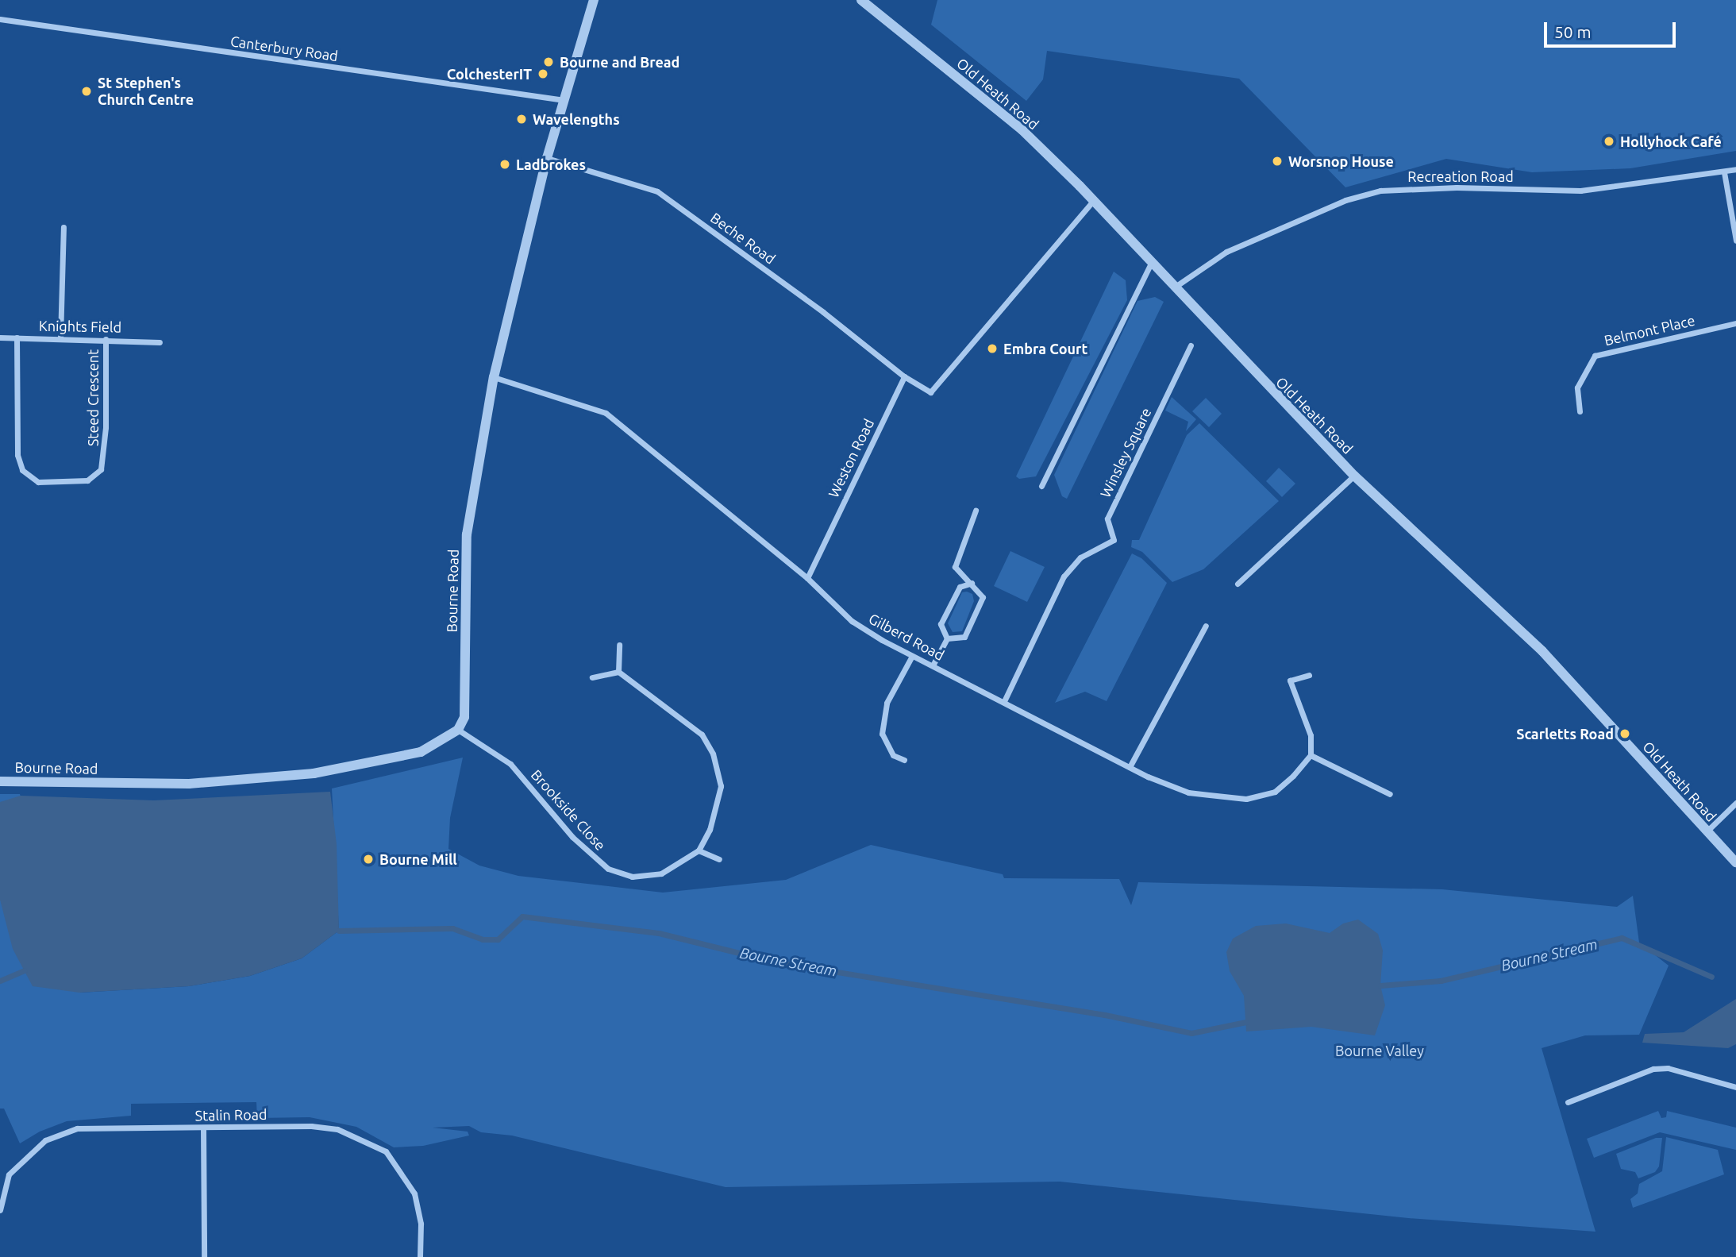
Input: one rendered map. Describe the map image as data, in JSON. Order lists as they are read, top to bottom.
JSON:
{
  "streets": {
    "street": [
      "Canterbury Road",
      "Old Heath Road",
      "Recreation Road",
      "Beche Road",
      "Knights Field",
      "Belmont Place",
      "Steed Crescent",
      "Winsley Square",
      "Weston Road",
      "Bourne Road",
      "Gilberd Road",
      "Brookside Close",
      "Stalin Road"
    ]
  },
  "crossings": [
    ["Canterbury Road", "Bourne Road"],
    ["Old Heath Road", "Recreation Road"],
    ["Beche Road", "Weston Road"],
    ["Beche Road", "Bourne Road"],
    ["Knights Field", "Steed Crescent"],
    ["Winsley Square", "Gilberd Road"],
    ["Weston Road", "Gilberd Road"],
    ["Bourne Road", "Gilberd Road"],
    ["Bourne Road", "Brookside Close"]
  ],
  "water": ["Bourne Stream"],
  "parks": ["Bourne Valley"],
  "places": [
    "Bourne and Bread",
    "ColchesterIT",
    "St Stephen's Church Centre",
    "Wavelengths",
    "Hollyhock Café",
    "Worsnop House",
    "Ladbrokes",
    "Embra Court",
    "Scarletts Road",
    "Bourne Mill"
  ],
  "scale_bar": "50 m"
}
